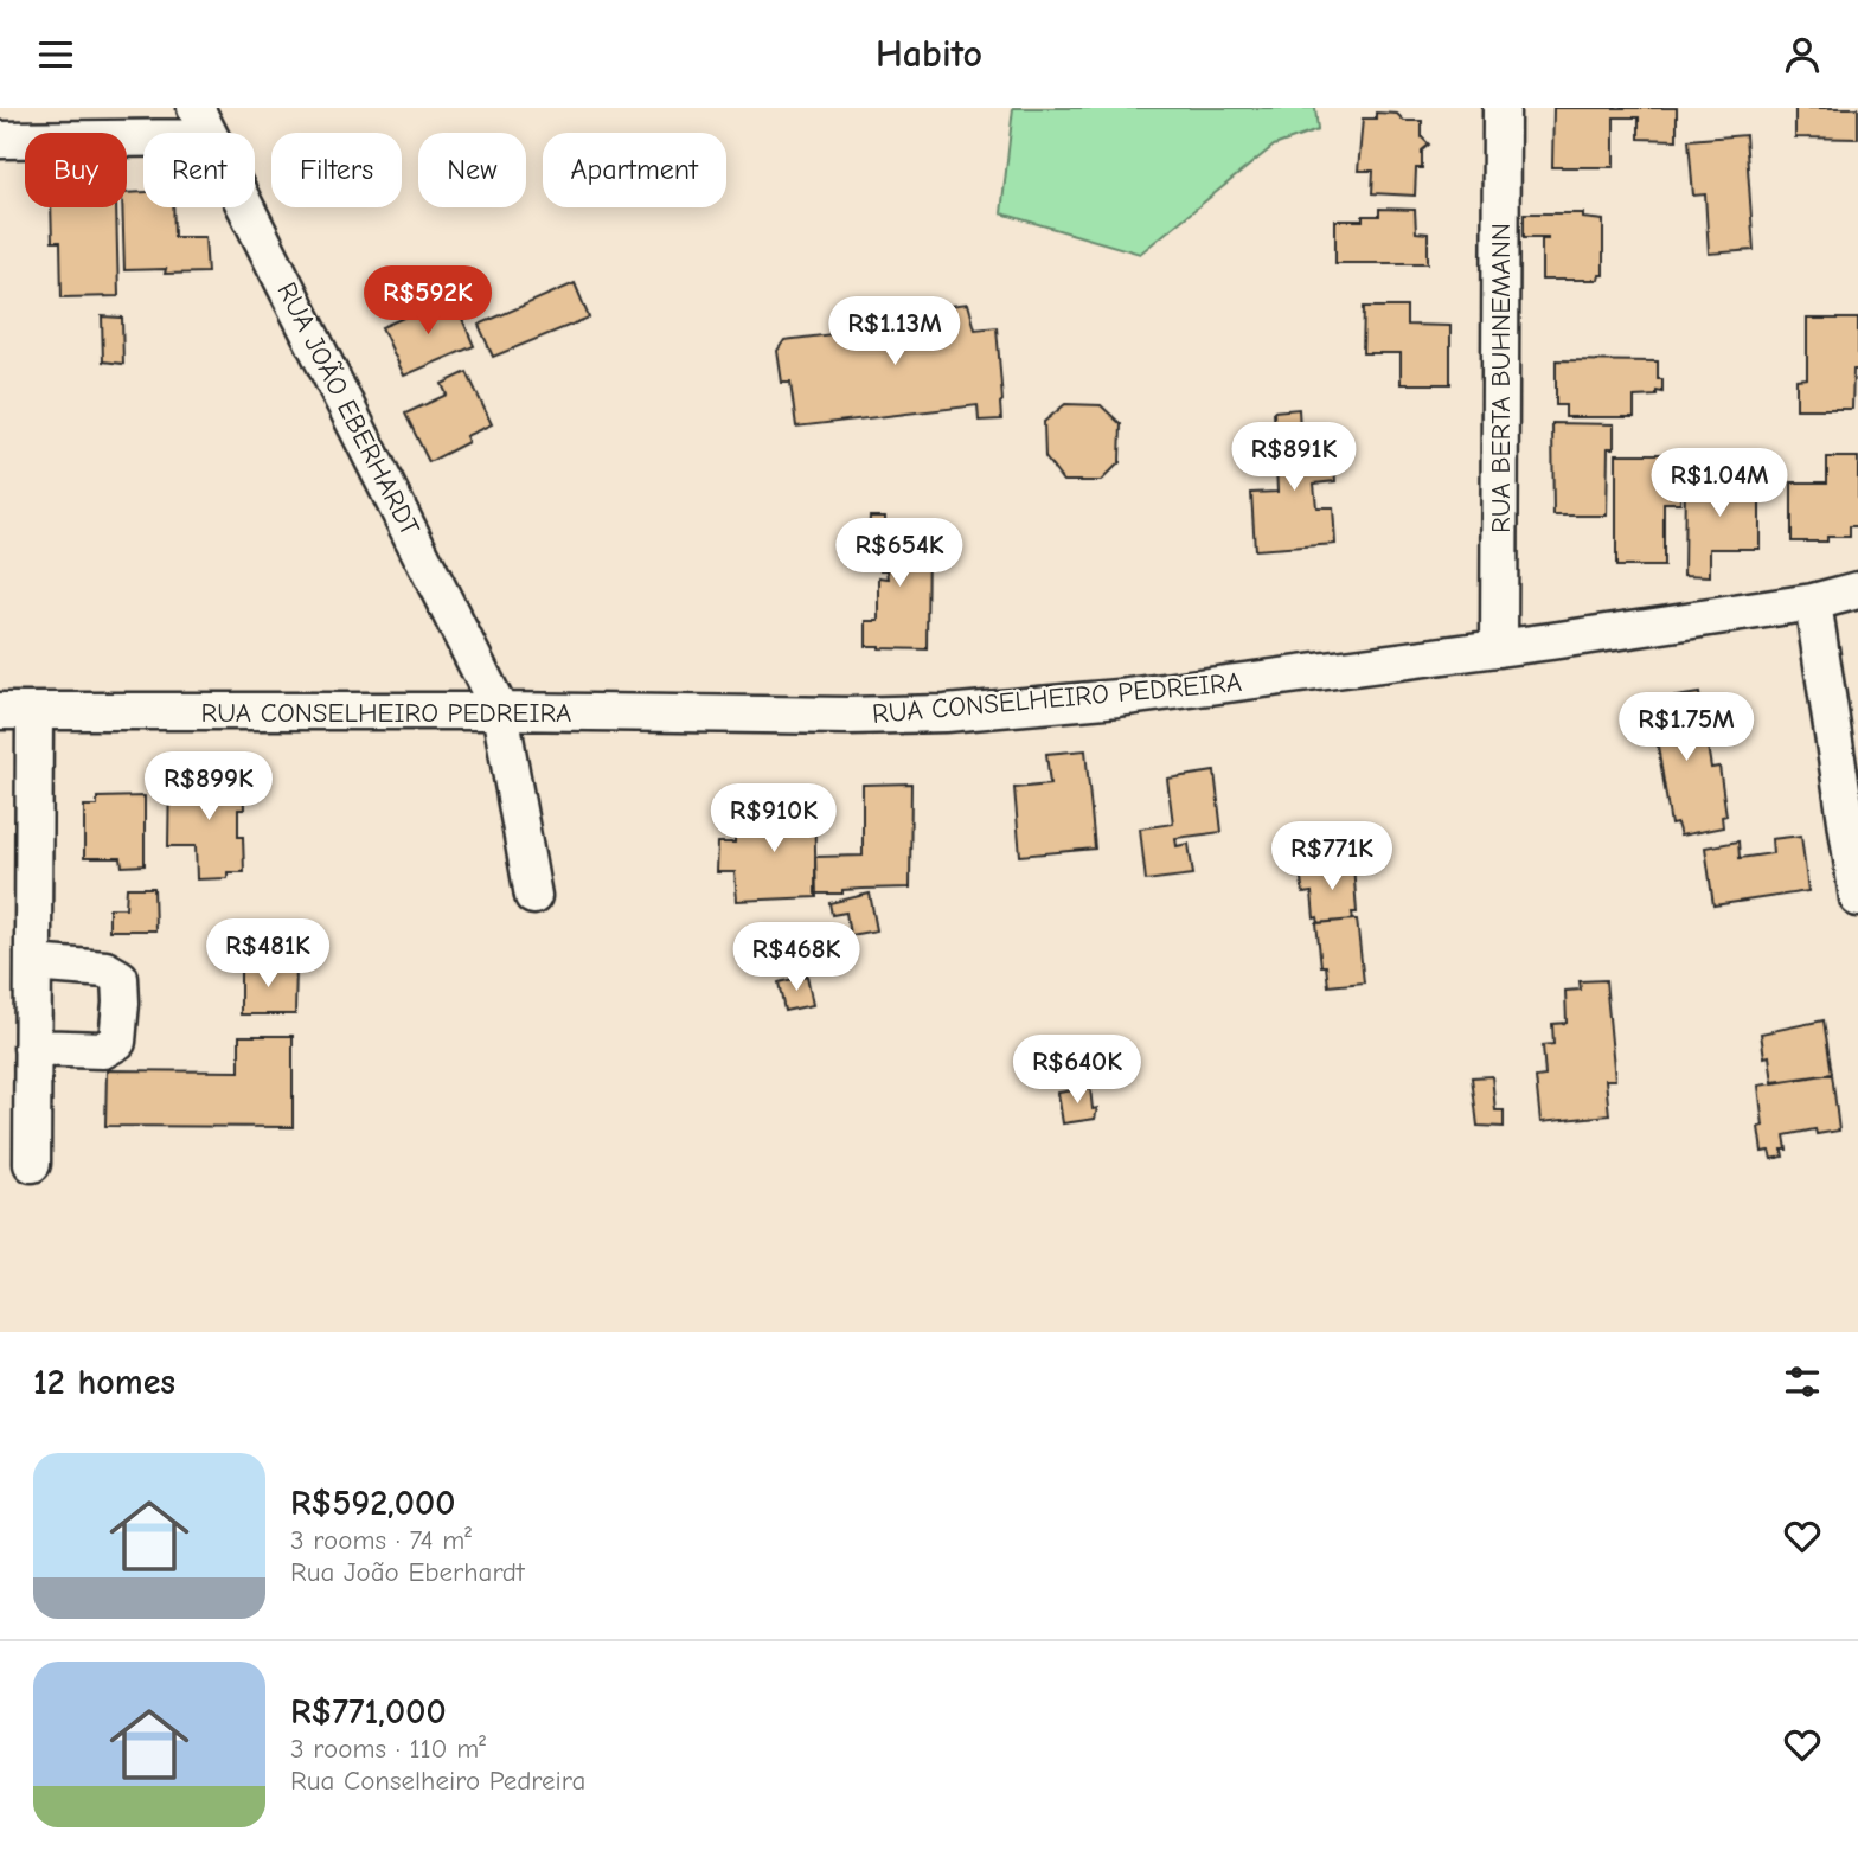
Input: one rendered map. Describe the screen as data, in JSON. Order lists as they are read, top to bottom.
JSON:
{
  "streets": {
    "street": ["RUA BERTA BUHNEMANN", "RUA JOÃO EBERHARDT", "RUA CONSELHEIRO PEDREIRA"]
  },
  "crossings": [
    ["RUA BERTA BUHNEMANN", "RUA CONSELHEIRO PEDREIRA"],
    ["RUA JOÃO EBERHARDT", "RUA CONSELHEIRO PEDREIRA"]
  ],
  "page": {
    "header": "Habito",
    "chip": [
      "Buy",
      "Rent",
      "Filters",
      "New",
      "Apartment"
    ],
    "price": [
      "R$592K",
      "R$1.13M",
      "R$891K",
      "R$1.04M",
      "R$654K",
      "R$1.75M",
      "R$899K",
      "R$910K",
      "R$771K",
      "R$481K",
      "R$468K",
      "R$640K"
    ],
    "heading": "12 homes",
    "list": [
      {
        "name": "R$592,000",
        "note": "3 rooms · 74 m² · Rua João Eberhardt"
      },
      {
        "name": "R$771,000",
        "note": "3 rooms · 110 m² · Rua Conselheiro Pedreira"
      }
    ]
  }
}
